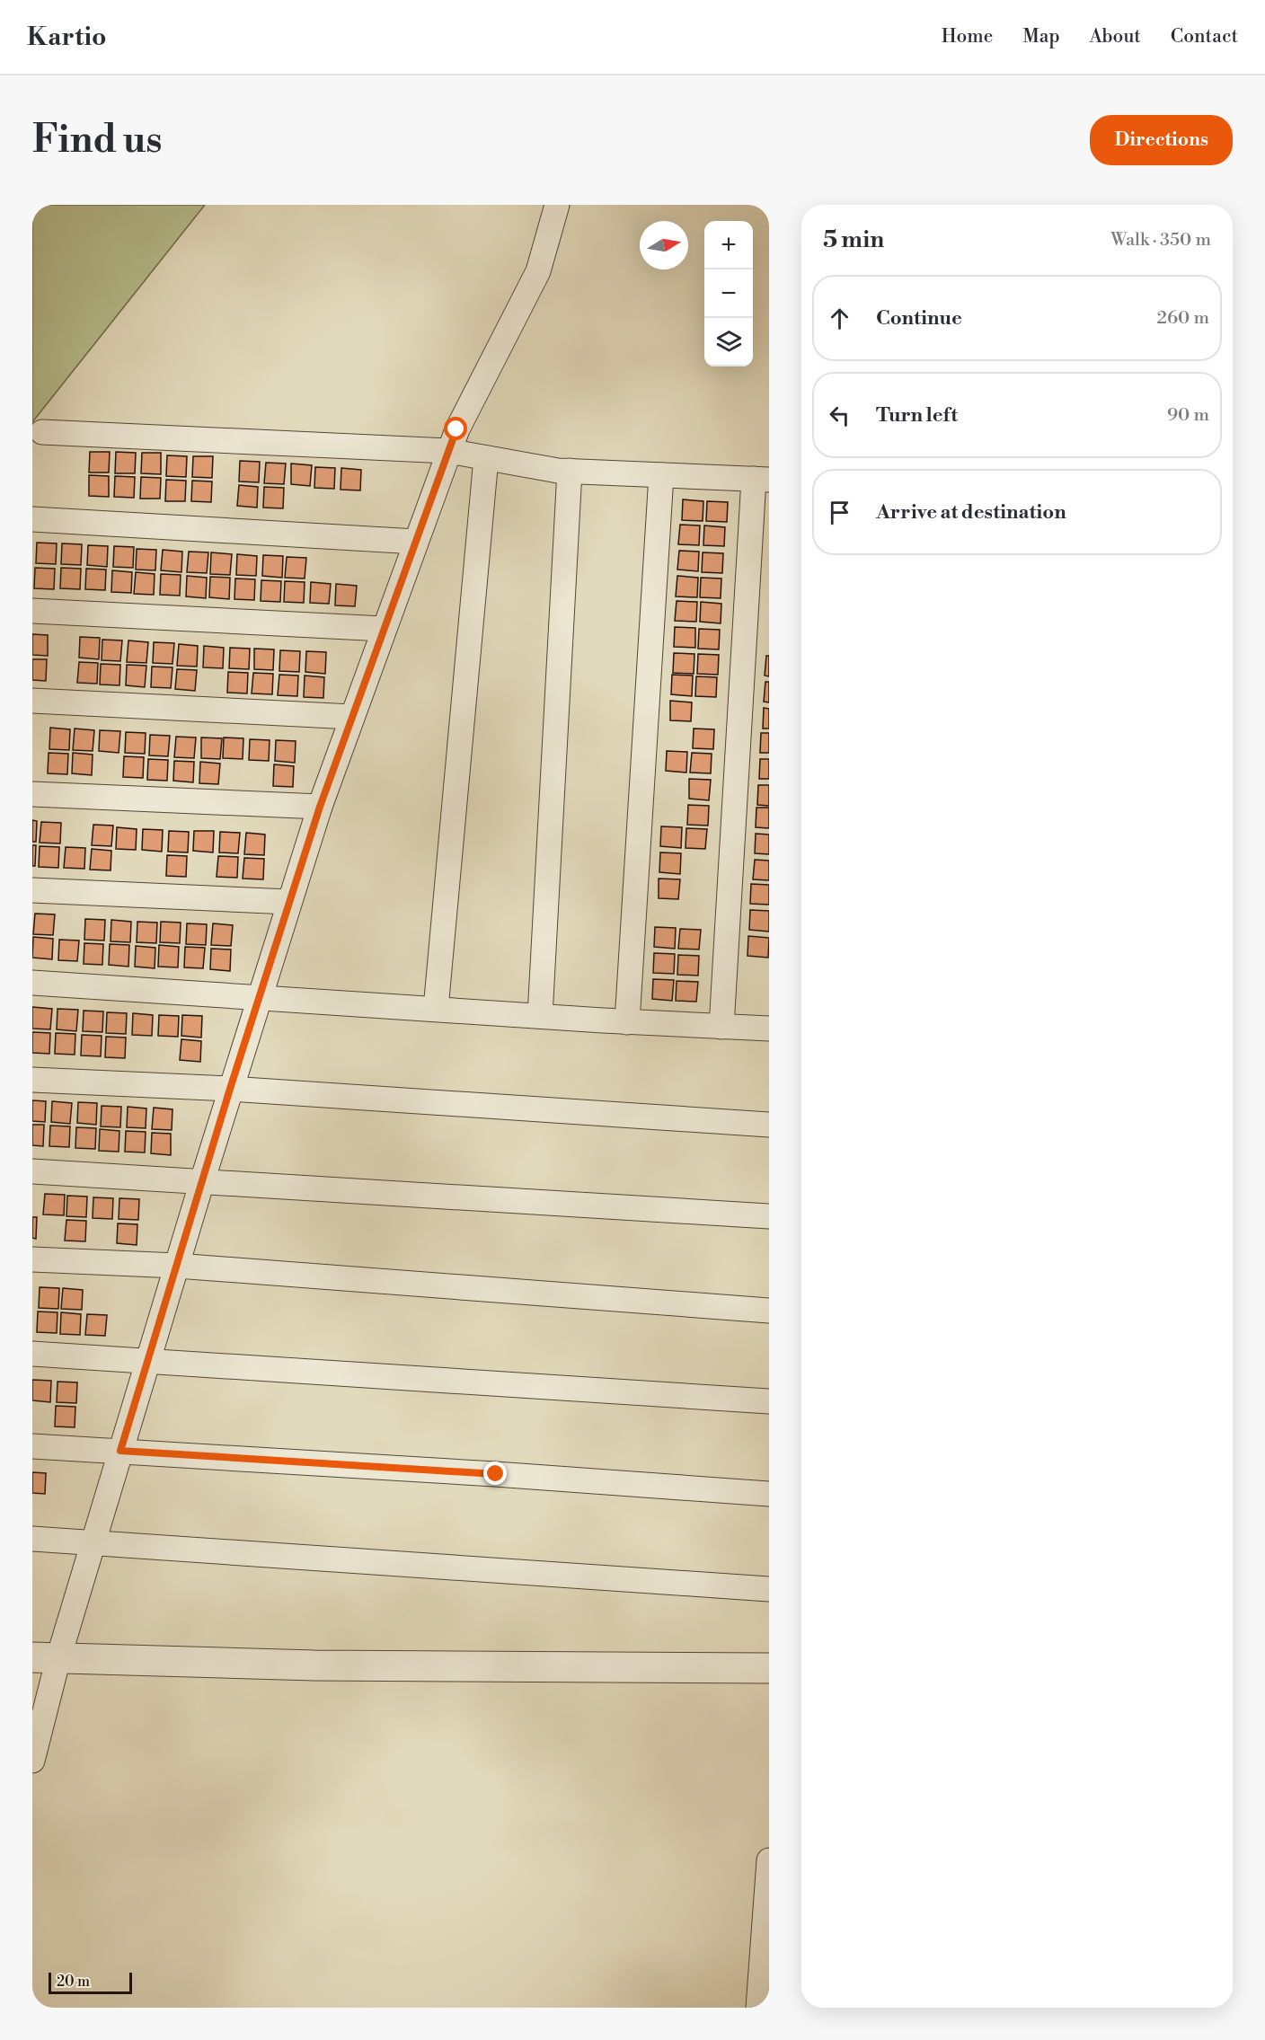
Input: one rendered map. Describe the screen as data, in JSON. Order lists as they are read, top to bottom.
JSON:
{
  "scale_bar": "20 m",
  "north": "right",
  "page": {
    "header": "Kartio",
    "nav": [
      "Home",
      "Map",
      "About",
      "Contact"
    ],
    "buttons": "Directions",
    "title": "Find us",
    "heading": ["5 min", "Walk · 350 m"],
    "map_buttons": ["+", "−"],
    "list": [
      ["Continue", "260 m"],
      ["Turn left", "90 m"],
      "Arrive at destination"
    ],
    "scale": "20 m"
  }
}
